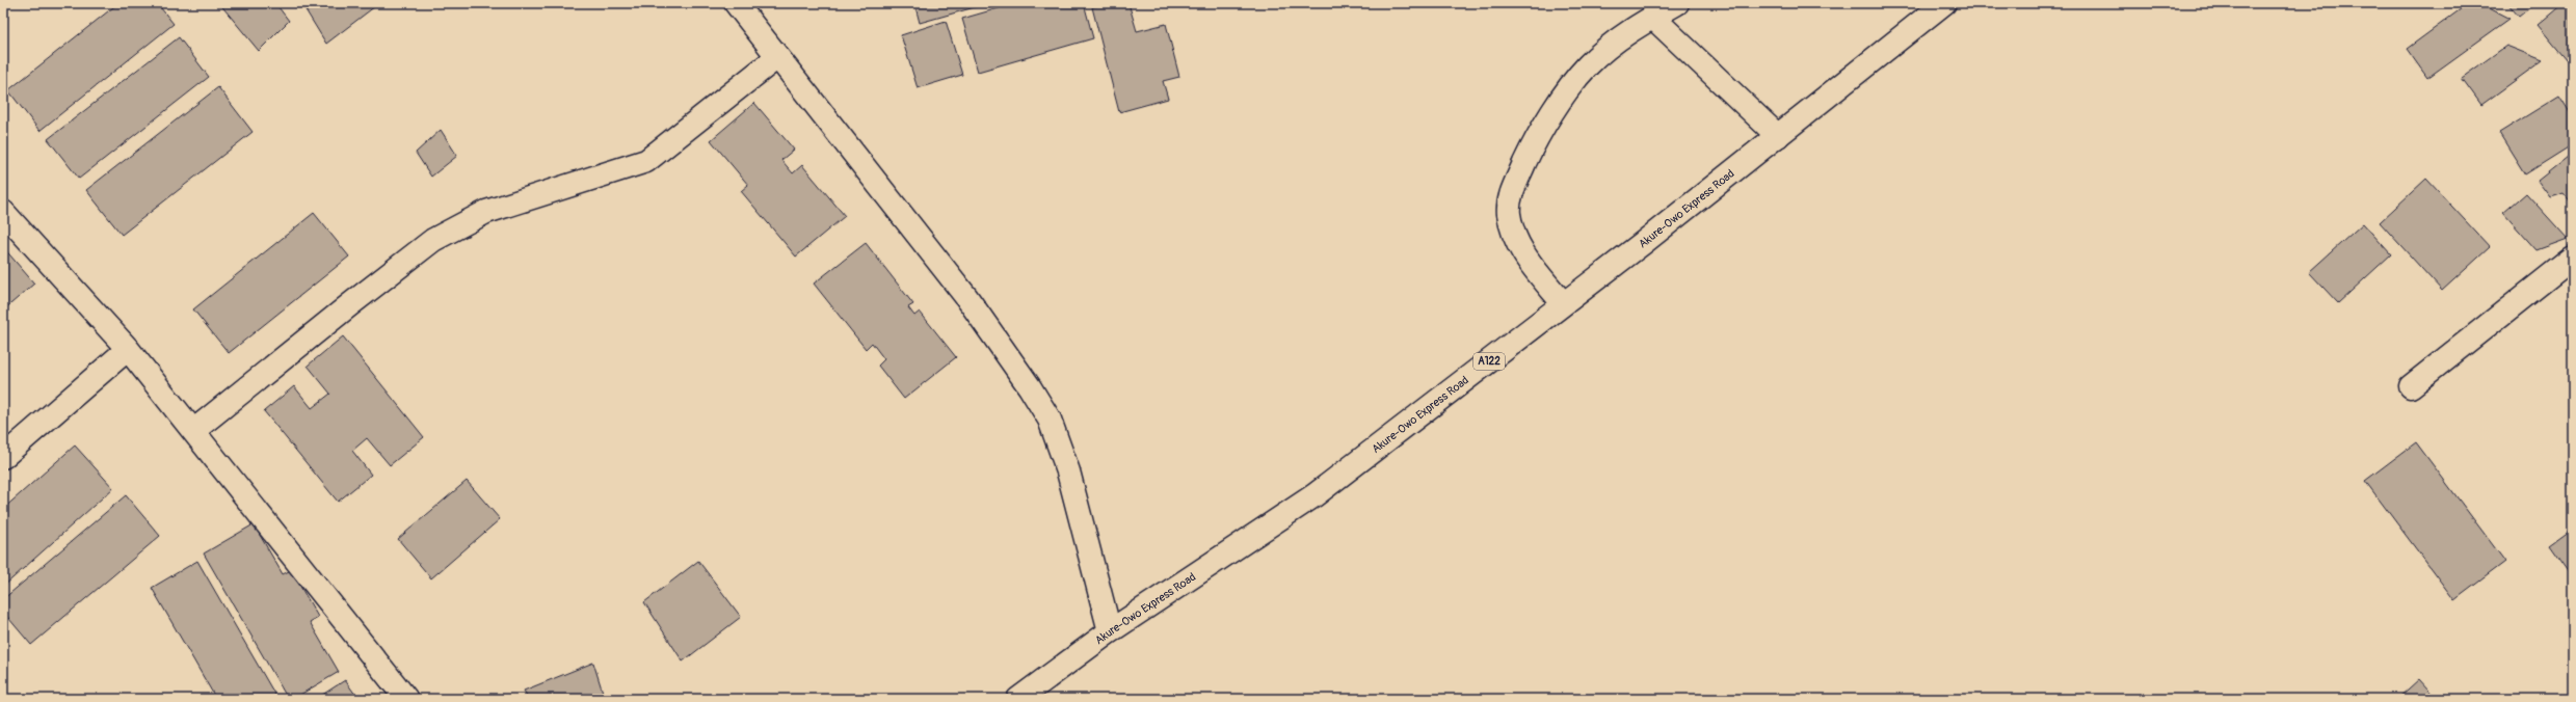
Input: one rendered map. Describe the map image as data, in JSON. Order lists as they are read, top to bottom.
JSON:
{
  "streets": {
    "main road": ["Akure-Owo Express Road", "A122"]
  }
}
